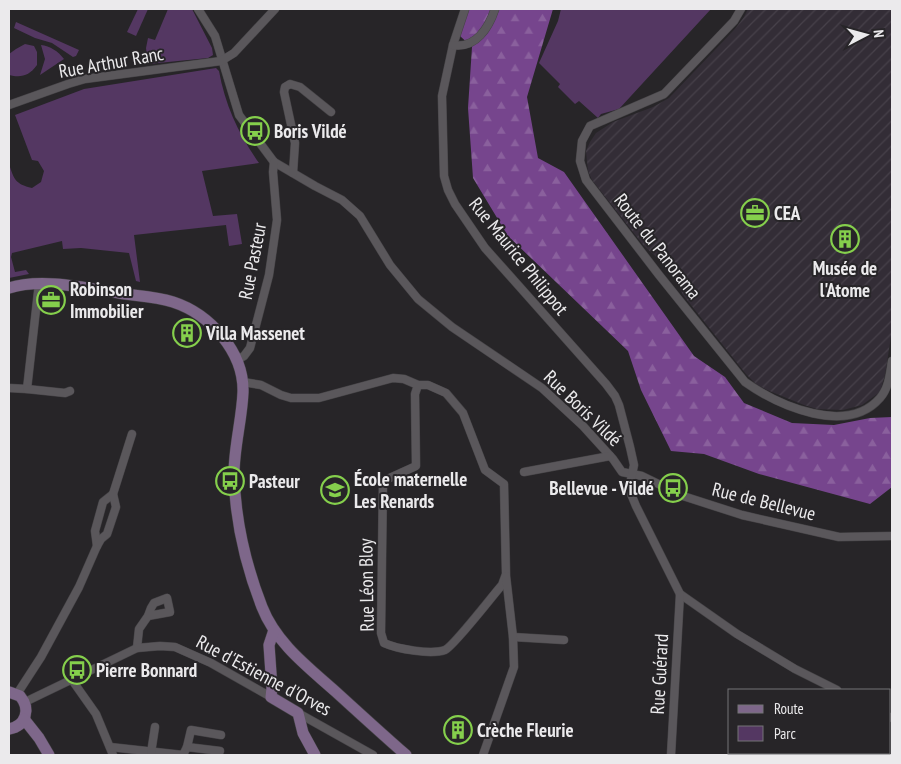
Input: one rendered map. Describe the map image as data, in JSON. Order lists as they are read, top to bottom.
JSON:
{
  "streets": {
    "main road": ["Rue d'Estienne d'Orves"],
    "street": [
      "Rue Arthur Ranc",
      "Route du Panorama",
      "Rue Maurice Philippot",
      "Rue Pasteur",
      "Rue Boris Vildé",
      "Rue de Bellevue",
      "Rue Léon Bloy",
      "Rue Guérard"
    ]
  },
  "crossings": [
    ["Rue Maurice Philippot", "Rue Boris Vildé"],
    ["Rue Maurice Philippot", "Rue de Bellevue"],
    ["Rue Pasteur", "Rue Boris Vildé"],
    ["Rue Boris Vildé", "Rue de Bellevue"]
  ],
  "places": {
    "bus stop": [
      "Boris Vildé",
      "Pasteur",
      "Bellevue - Vildé",
      "Pierre Bonnard"
    ],
    "office": ["CEA", "Robinson Immobilier"],
    "building": ["Musée de l'Atome", "Villa Massenet", "Crèche Fleurie"],
    "school or university": ["École maternelle Les Renards"]
  },
  "legend": ["Route", "Parc"],
  "north": "right"
}
